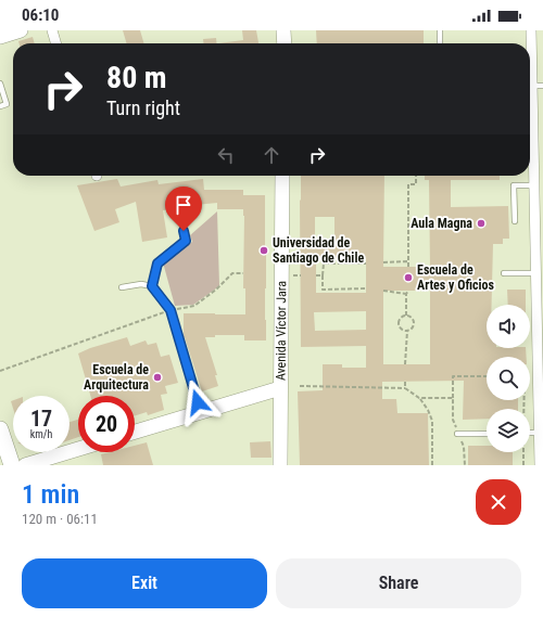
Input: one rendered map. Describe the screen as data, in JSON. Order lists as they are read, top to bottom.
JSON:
{
  "streets": {
    "main road": ["Avenida Víctor Jara"]
  },
  "places": [
    "Aula Magna",
    "Universidad de Santiago de Chile",
    "Escuela de Artes y Oficios",
    "Escuela de Arquitectura"
  ],
  "page": {
    "status": "06:10",
    "turn": ["80 m", "Turn right"],
    "speed": "17 km/h",
    "limit": "20",
    "heading": ["1 min", "120 m · 06:11"],
    "buttons": ["Exit", "Share"]
  }
}
